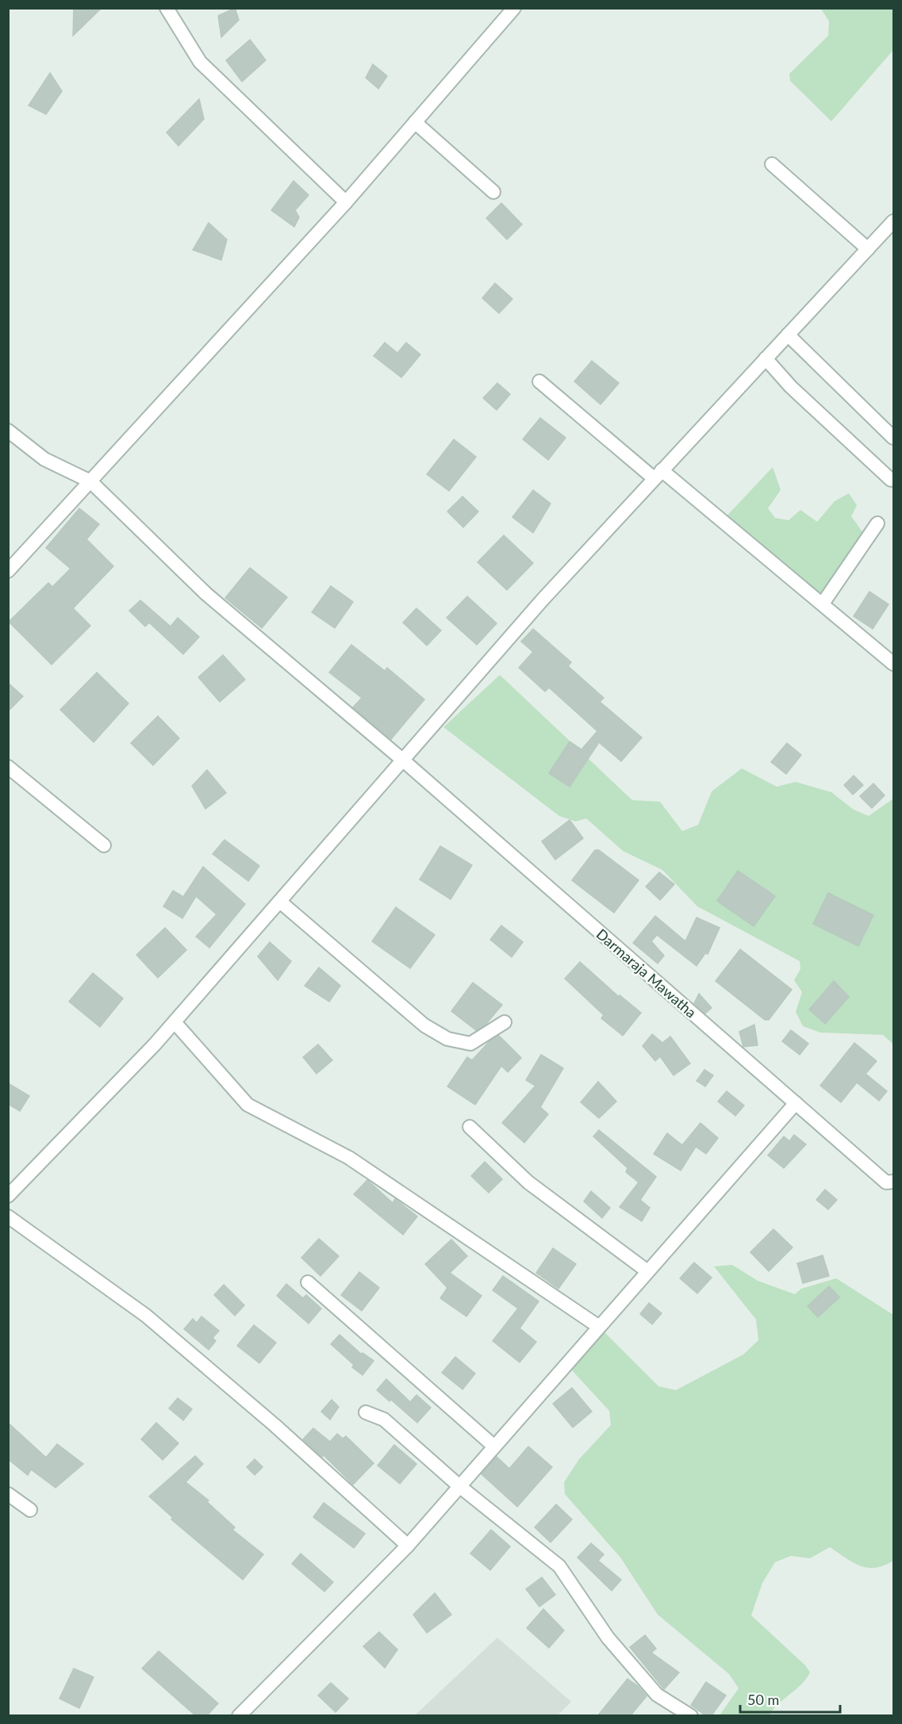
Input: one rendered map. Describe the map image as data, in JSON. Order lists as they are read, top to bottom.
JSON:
{
  "streets": {
    "street": ["Darmaraja Mawatha"]
  },
  "scale_bar": "50 m"
}
